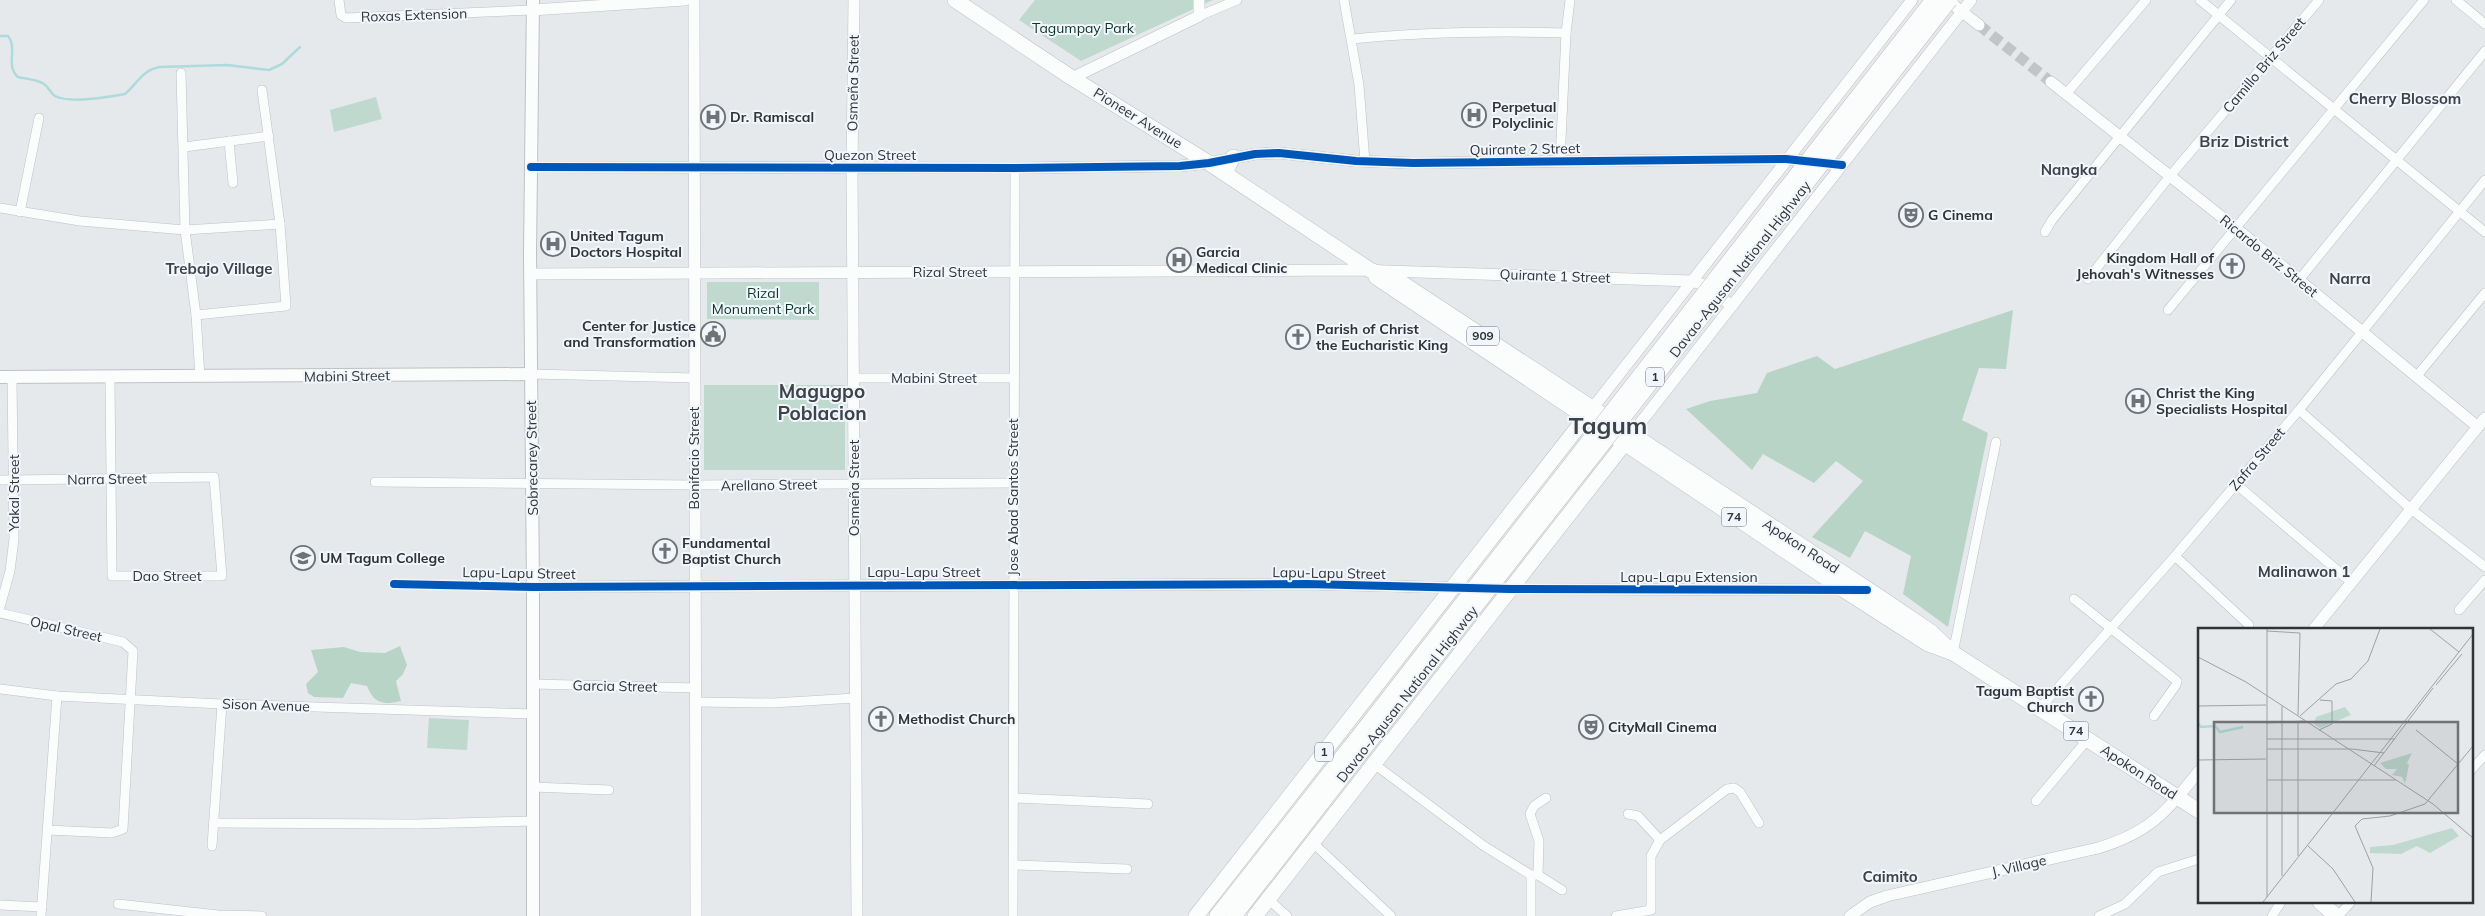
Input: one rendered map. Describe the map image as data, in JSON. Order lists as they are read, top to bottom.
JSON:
{
  "streets": {
    "highway": [
      "Pioneer Avenue",
      "Davao-Agusan National Highway",
      "909",
      "1",
      "74",
      "Apokon Road"
    ],
    "main road": ["Mabini Street", "Sobrecarey Street"],
    "street": [
      "Roxas Extension",
      "Camillo Briz Street",
      "Osmeña Street",
      "Quirante 2 Street",
      "Quezon Street",
      "Ricardo Briz Street",
      "Rizal Street",
      "Quirante 1 Street",
      "Bonifacio Street",
      "Zafra Street",
      "Narra Street",
      "Arellano Street",
      "Yakal Street",
      "Jose Abad Santos Street",
      "Lapu-Lapu Street",
      "Dao Street",
      "Lapu-Lapu Extension",
      "Opal Street",
      "Garcia Street",
      "Sison Avenue",
      "J. Village"
    ]
  },
  "crossings": [
    ["Roxas Extension", "Sobrecarey Street"],
    ["Camillo Briz Street", "Ricardo Briz Street"],
    ["Osmeña Street", "Quezon Street"],
    ["Osmeña Street", "Rizal Street"],
    ["Osmeña Street", "Mabini Street"],
    ["Osmeña Street", "Arellano Street"],
    ["Osmeña Street", "Lapu-Lapu Street"],
    ["Pioneer Avenue", "Quirante 2 Street"],
    ["Pioneer Avenue", "Quezon Street"],
    ["Pioneer Avenue", "Davao-Agusan National Highway"],
    ["Pioneer Avenue", "Rizal Street"],
    ["Pioneer Avenue", "Quirante 1 Street"],
    ["Pioneer Avenue", "Apokon Road"],
    ["Quirante 2 Street", "Quezon Street"],
    ["Quezon Street", "Sobrecarey Street"],
    ["Quezon Street", "Bonifacio Street"],
    ["Quezon Street", "Jose Abad Santos Street"],
    ["Ricardo Briz Street", "Zafra Street"],
    ["Davao-Agusan National Highway", "Quirante 1 Street"],
    ["Davao-Agusan National Highway", "Apokon Road"],
    ["Davao-Agusan National Highway", "Lapu-Lapu Street"],
    ["Davao-Agusan National Highway", "Lapu-Lapu Extension"],
    ["Rizal Street", "Quirante 1 Street"],
    ["Rizal Street", "Sobrecarey Street"],
    ["Rizal Street", "Bonifacio Street"],
    ["Rizal Street", "Jose Abad Santos Street"],
    ["Mabini Street", "Sobrecarey Street"],
    ["Mabini Street", "Bonifacio Street"],
    ["Mabini Street", "Yakal Street"],
    ["Mabini Street", "Jose Abad Santos Street"],
    ["Sobrecarey Street", "Arellano Street"],
    ["Sobrecarey Street", "Lapu-Lapu Street"],
    ["Sobrecarey Street", "Garcia Street"],
    ["Sobrecarey Street", "Sison Avenue"],
    ["Bonifacio Street", "Arellano Street"],
    ["Bonifacio Street", "Lapu-Lapu Street"],
    ["Bonifacio Street", "Garcia Street"],
    ["Zafra Street", "Apokon Road"],
    ["Narra Street", "Yakal Street"],
    ["Narra Street", "Dao Street"],
    ["Arellano Street", "Jose Abad Santos Street"],
    ["Jose Abad Santos Street", "Lapu-Lapu Street"],
    ["Apokon Road", "Lapu-Lapu Extension"],
    ["Apokon Road", "J. Village"],
    ["Lapu-Lapu Street", "Lapu-Lapu Extension"],
    ["Opal Street", "Sison Avenue"]
  ],
  "districts": [
    "Cherry Blossom",
    "Briz District",
    "Nangka",
    "Trebajo Village",
    "Narra",
    "Magugpo Poblacion",
    "Tagum",
    "Malinawon 1",
    "Caimito"
  ],
  "parks": ["Tagumpay Park", "Rizal Monument Park"],
  "places": {
    "hospital": [
      "Perpetual Polyclinic",
      "Dr. Ramiscal",
      "United Tagum Doctors Hospital",
      "Garcia Medical Clinic",
      "Christ the King Specialists Hospital"
    ],
    "theatre": ["G Cinema", "CityMall Cinema"],
    "church": [
      "Kingdom Hall of Jehovah's Witnesses",
      "Parish of Christ the Eucharistic King",
      "Fundamental Baptist Church",
      "Tagum Baptist Church",
      "Methodist Church"
    ],
    "public building": ["Center for Justice and Transformation"],
    "school or university": ["UM Tagum College"]
  }
}
